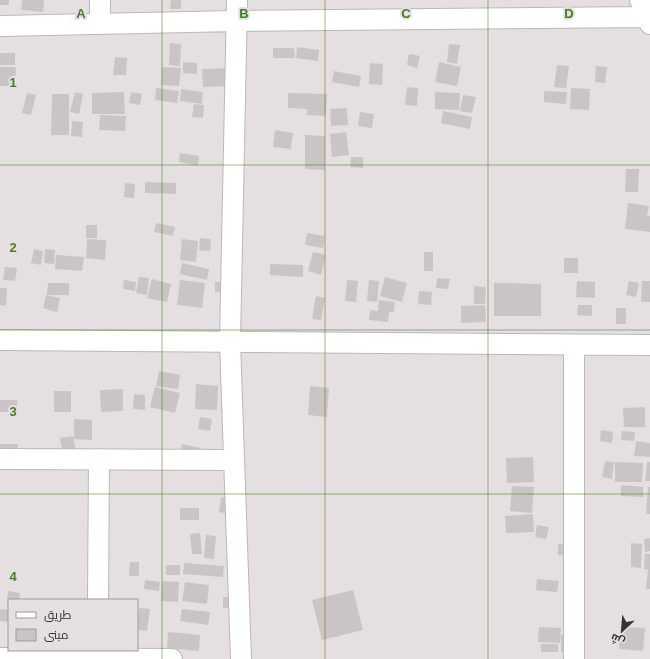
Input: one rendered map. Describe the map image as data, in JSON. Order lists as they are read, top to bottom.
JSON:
{
  "legend": ["طريق", "مبنى"],
  "north": "bottom left",
  "grid": {
    "columns": [
      "A",
      "B",
      "C",
      "D"
    ],
    "rows": [
      "1",
      "2",
      "3",
      "4"
    ]
  }
}
